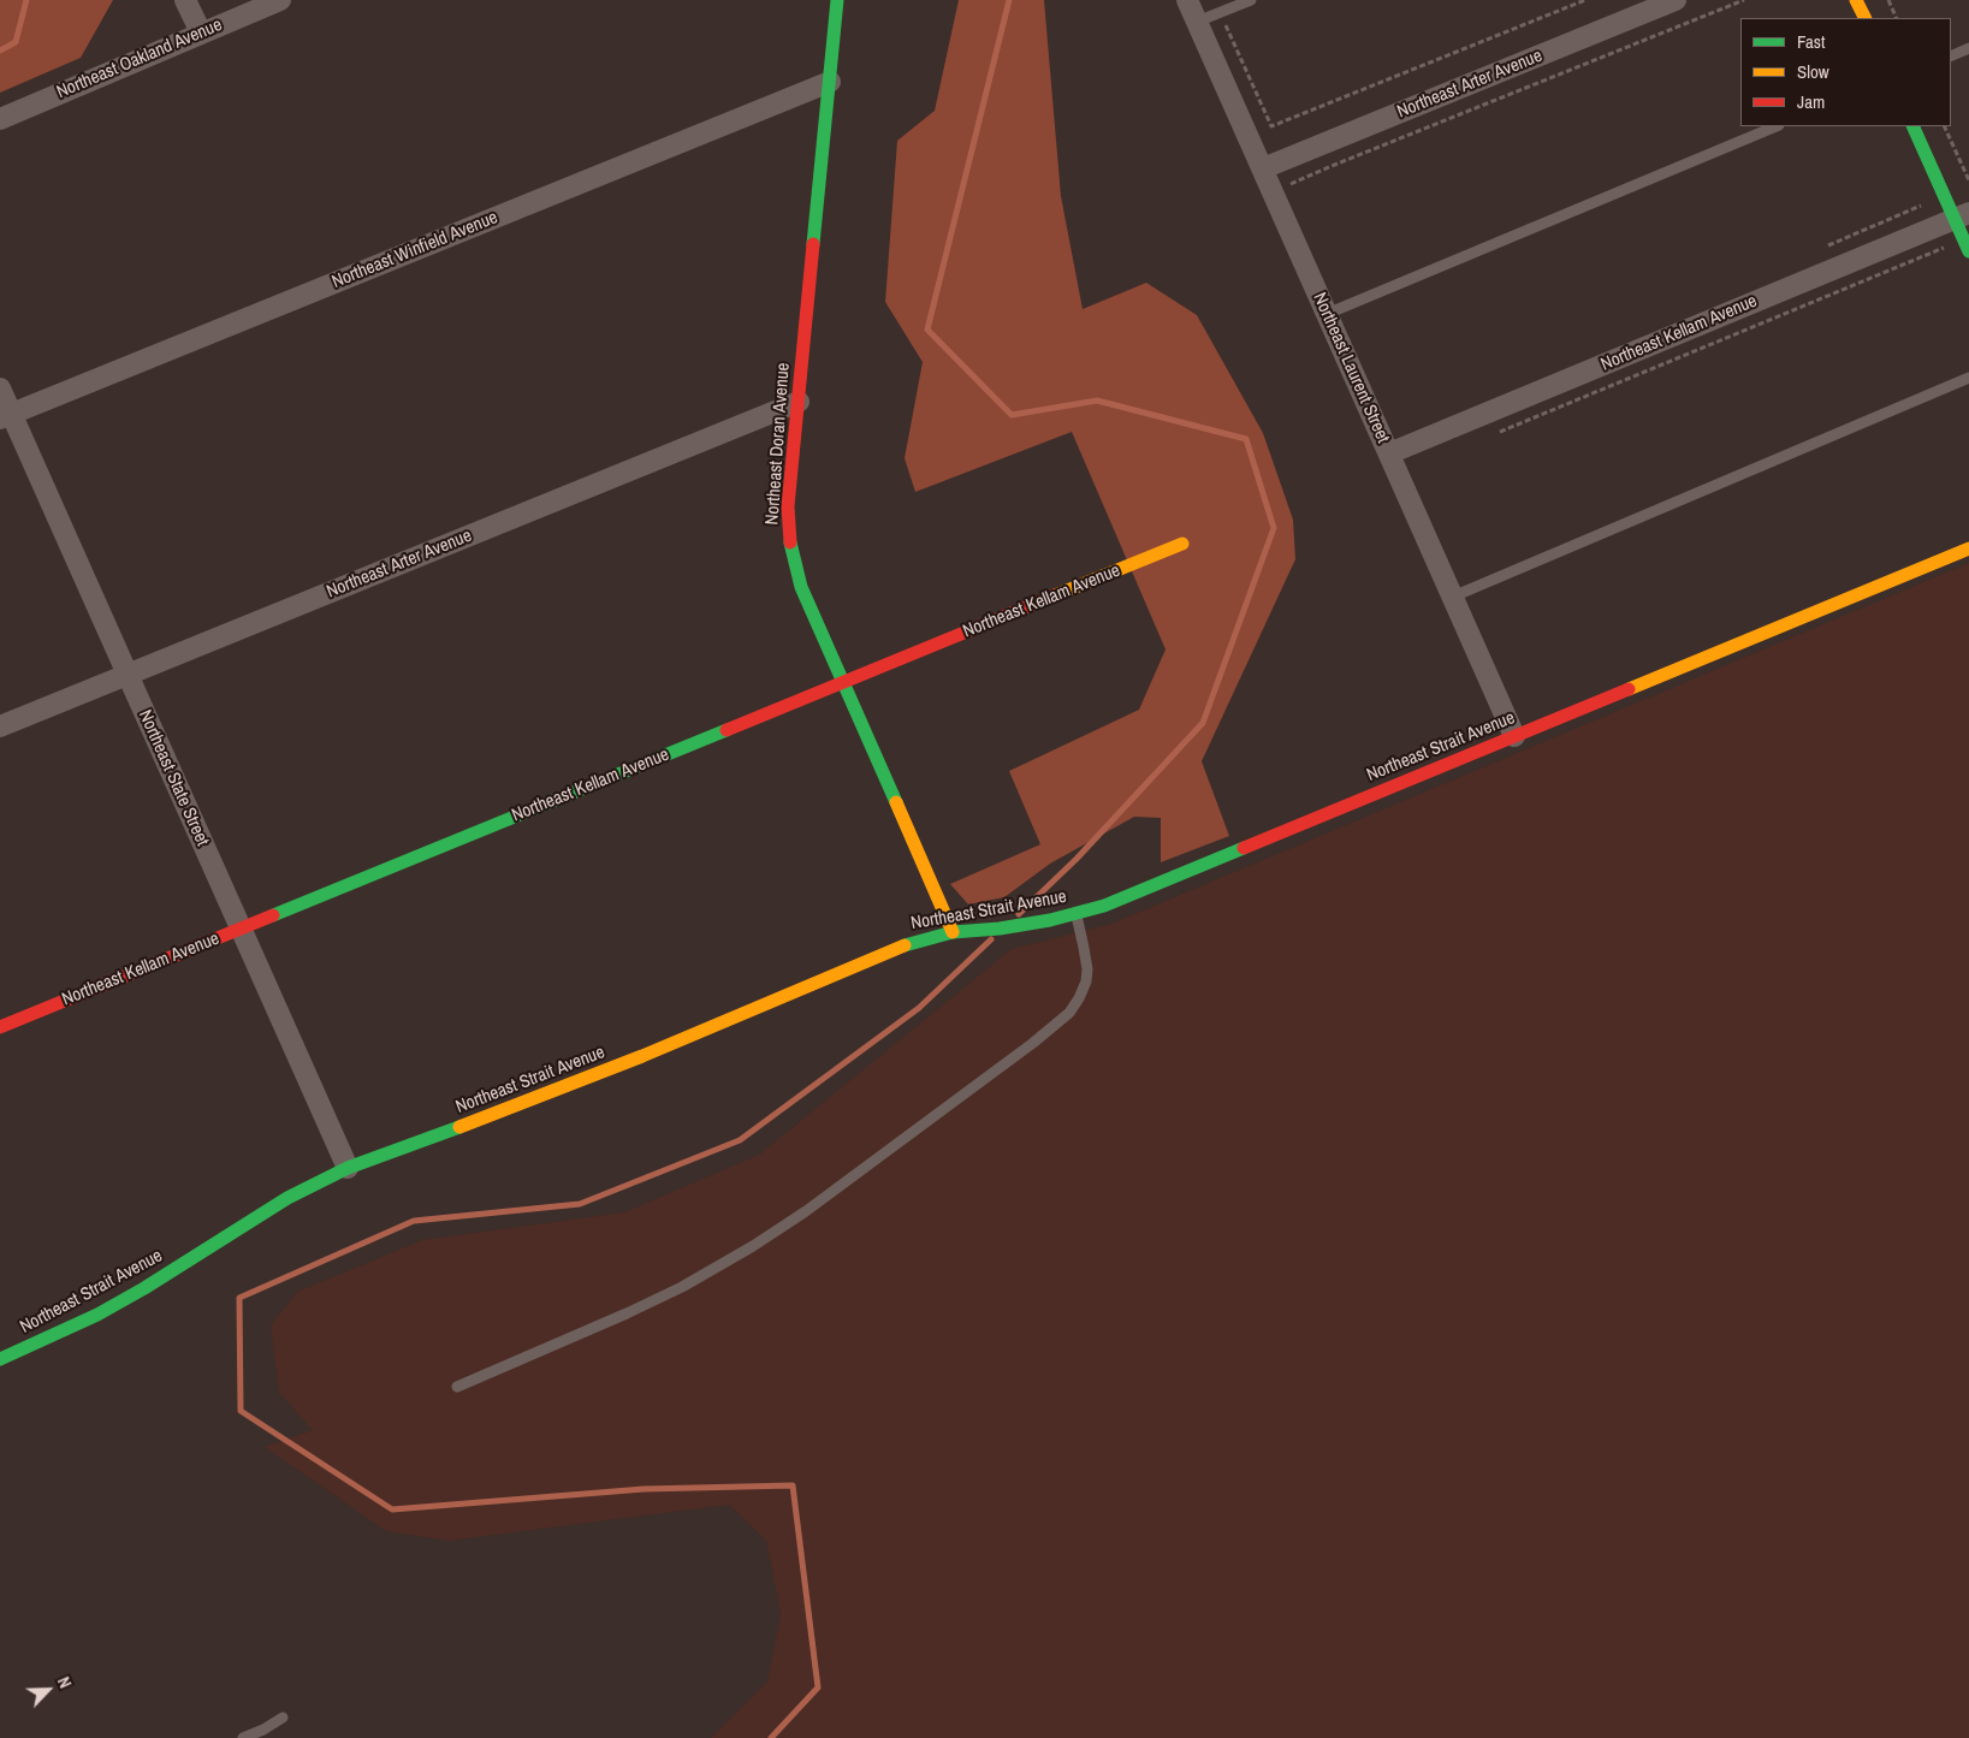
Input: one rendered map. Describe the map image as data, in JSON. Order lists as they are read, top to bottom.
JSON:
{
  "streets": {
    "main road": ["Northeast Kellam Avenue", "Northeast Doran Avenue", "Northeast Strait Avenue"],
    "street": [
      "Northeast Oakland Avenue",
      "Northeast Arter Avenue",
      "Northeast Winfield Avenue",
      "Northeast Laurent Street",
      "Northeast State Street"
    ]
  },
  "crossings": [
    ["Northeast Arter Avenue", "Northeast Laurent Street"],
    ["Northeast Arter Avenue", "Northeast Doran Avenue"],
    ["Northeast Arter Avenue", "Northeast State Street"],
    ["Northeast Winfield Avenue", "Northeast Doran Avenue"],
    ["Northeast Winfield Avenue", "Northeast State Street"],
    ["Northeast Kellam Avenue", "Northeast Laurent Street"],
    ["Northeast Kellam Avenue", "Northeast Doran Avenue"],
    ["Northeast Kellam Avenue", "Northeast State Street"],
    ["Northeast Laurent Street", "Northeast Strait Avenue"],
    ["Northeast Doran Avenue", "Northeast Strait Avenue"],
    ["Northeast Strait Avenue", "Northeast State Street"]
  ],
  "legend": ["Fast", "Slow", "Jam"],
  "north": "top right"
}
